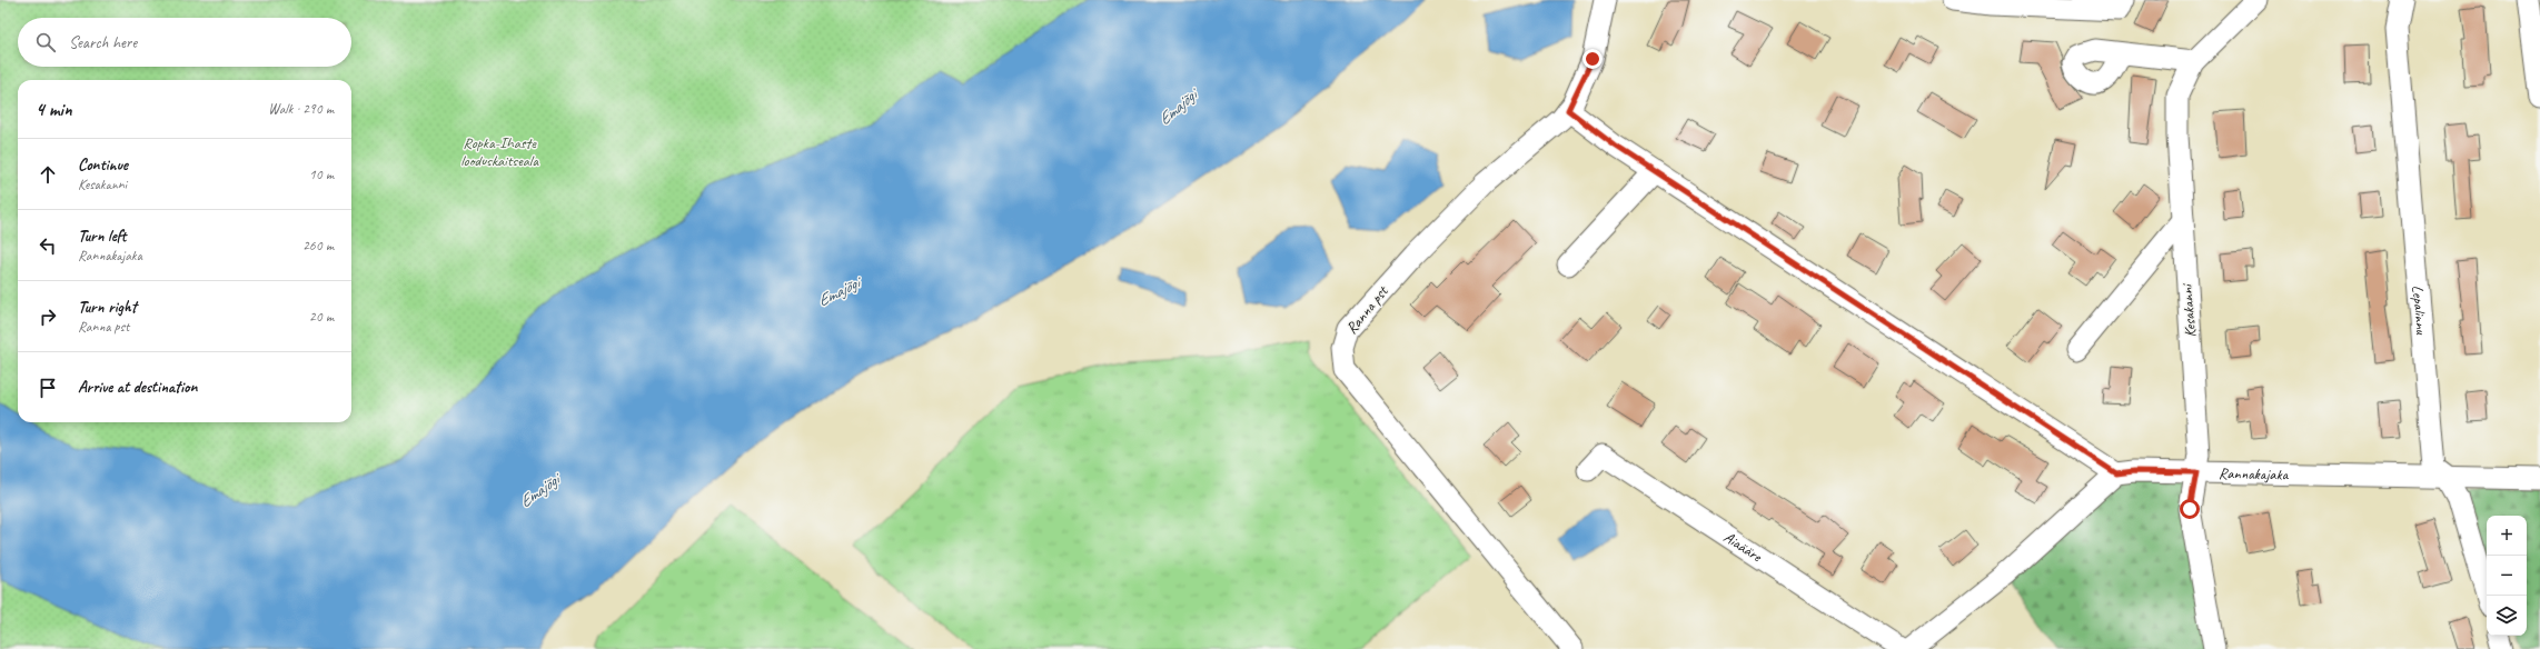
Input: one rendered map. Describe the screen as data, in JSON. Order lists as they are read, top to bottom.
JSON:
{
  "streets": {
    "street": [
      "Ranna pst",
      "Lepalinnu",
      "Kesakanni",
      "Rannakajaka",
      "Aiaääre"
    ]
  },
  "crossings": [
    ["Lepalinnu", "Rannakajaka"],
    ["Kesakanni", "Rannakajaka"]
  ],
  "water": ["Emajõgi"],
  "parks": ["Ropka-Ihaste looduskaitseala"],
  "page": {
    "search": "Search here",
    "heading": ["4 min", "Walk · 290 m"],
    "list": [
      ["Continue", "Kesakanni", "10 m"],
      ["Turn left", "Rannakajaka", "260 m"],
      ["Turn right", "Ranna pst", "20 m"],
      "Arrive at destination"
    ],
    "map_buttons": ["+", "−"]
  }
}
